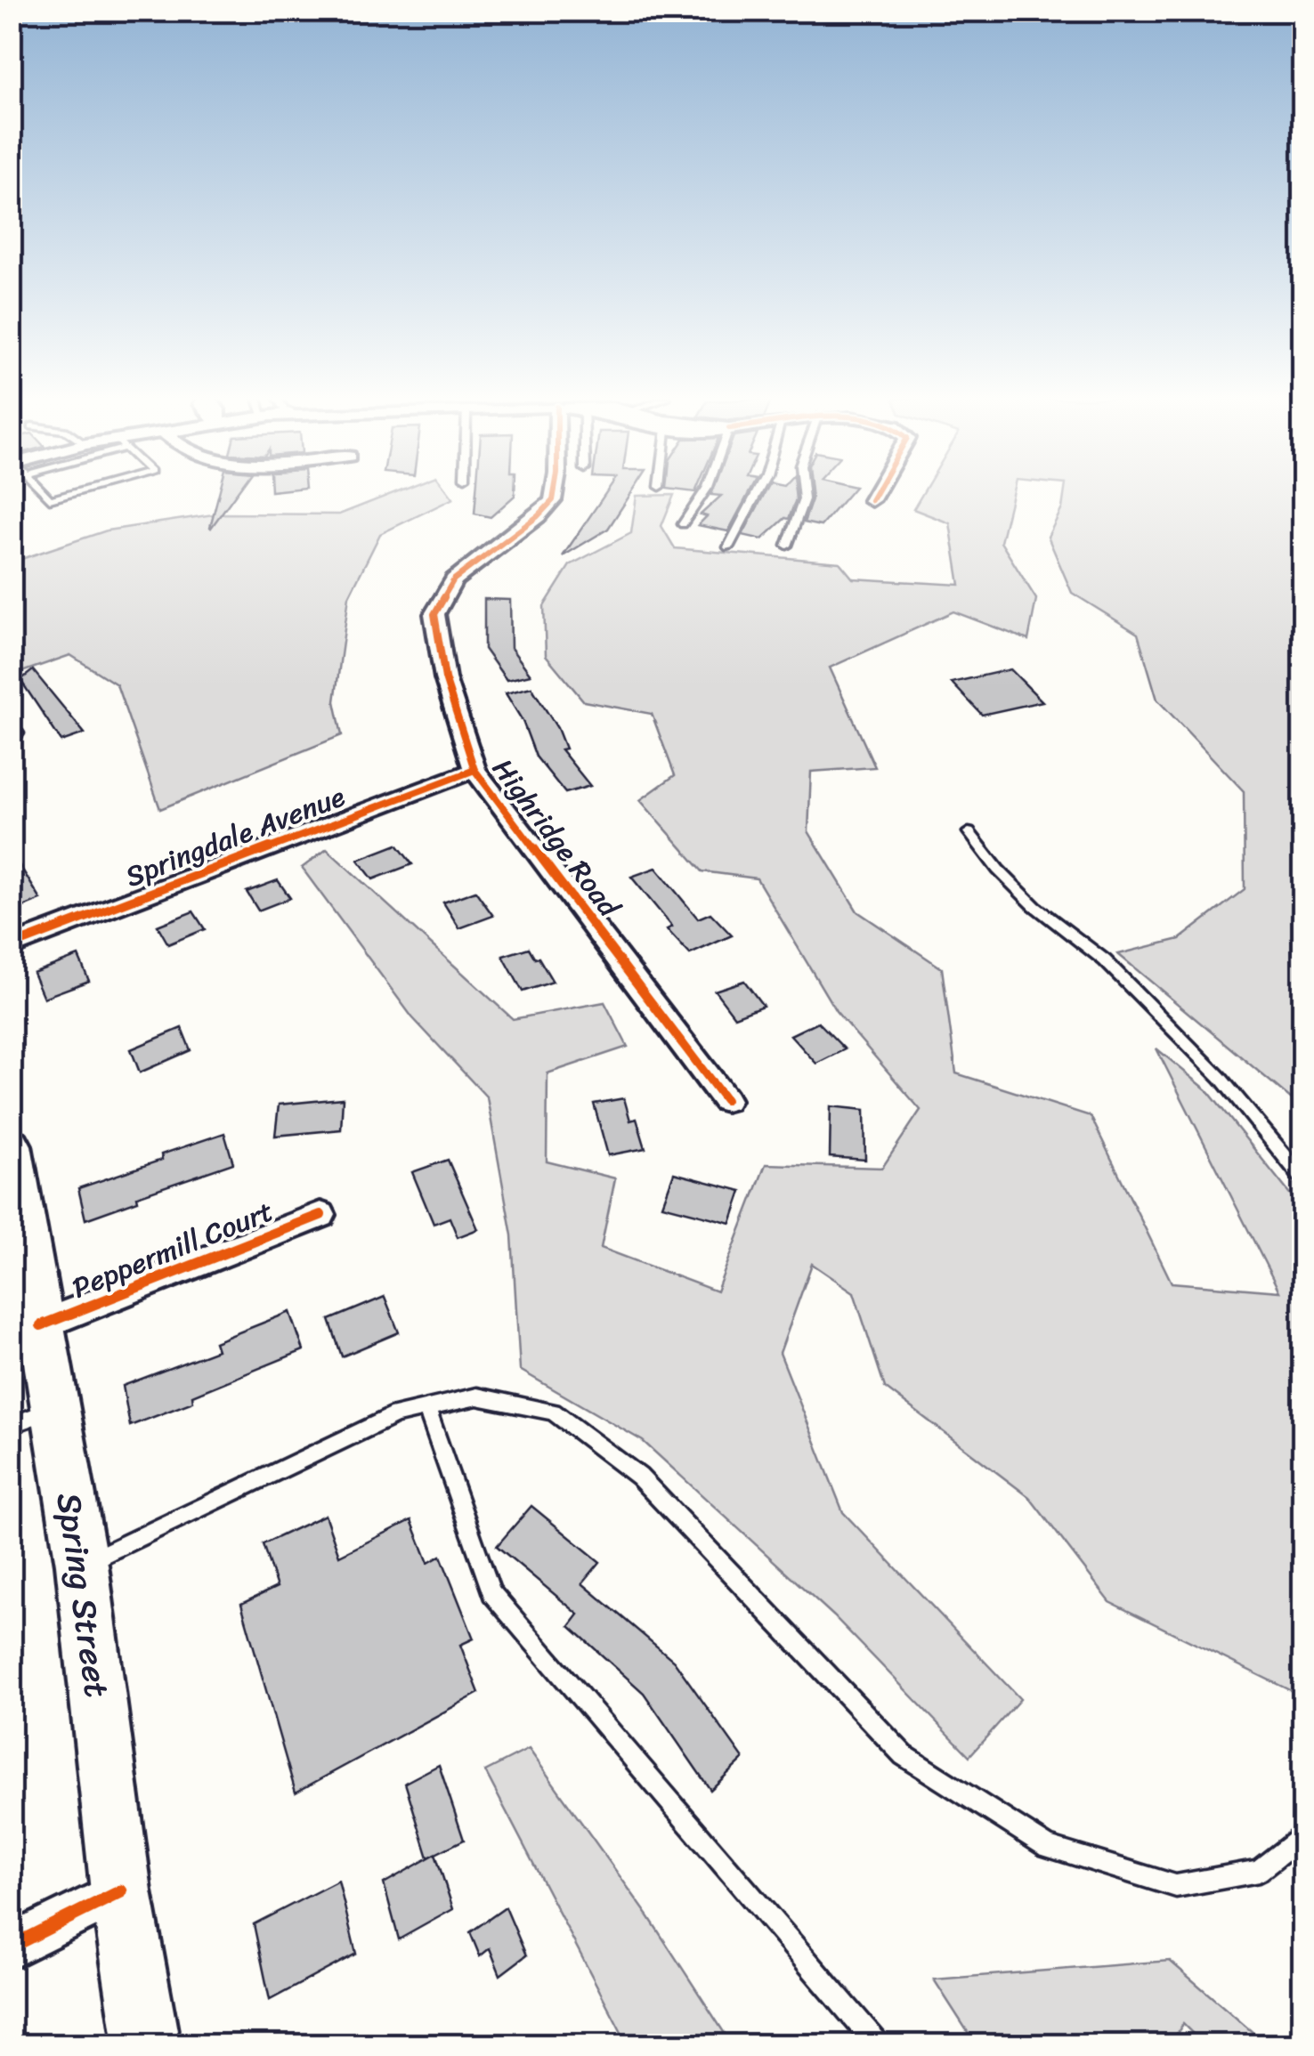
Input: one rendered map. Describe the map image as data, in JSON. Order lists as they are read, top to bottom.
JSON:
{
  "streets": {
    "main road": ["Spring Street"],
    "street": ["Springdale Avenue", "Highridge Road", "Peppermill Court"]
  },
  "crossings": [
    ["Springdale Avenue", "Highridge Road"],
    ["Peppermill Court", "Spring Street"]
  ]
}
